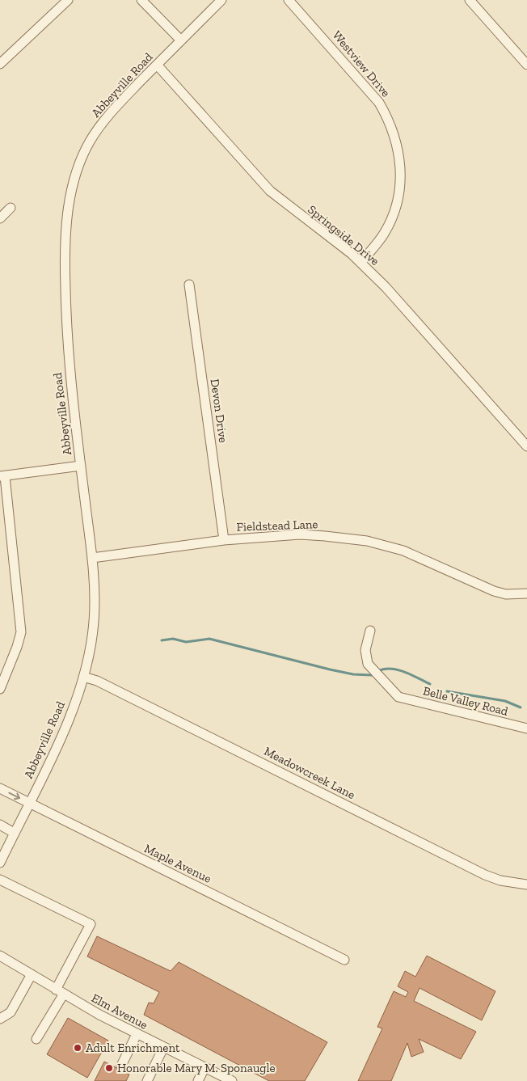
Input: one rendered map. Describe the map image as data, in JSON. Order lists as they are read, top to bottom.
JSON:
{
  "streets": {
    "street": [
      "Westview Drive",
      "Abbeyville Road",
      "Springside Drive",
      "Devon Drive",
      "Fieldstead Lane",
      "Belle Valley Road",
      "Meadowcreek Lane",
      "Maple Avenue",
      "Elm Avenue"
    ]
  },
  "crossings": [
    ["Westview Drive", "Springside Drive"],
    ["Abbeyville Road", "Springside Drive"],
    ["Abbeyville Road", "Fieldstead Lane"],
    ["Abbeyville Road", "Meadowcreek Lane"],
    ["Abbeyville Road", "Maple Avenue"],
    ["Devon Drive", "Fieldstead Lane"]
  ],
  "places": ["Adult Enrichment", "Honorable Mary M. Sponaugle"]
}
